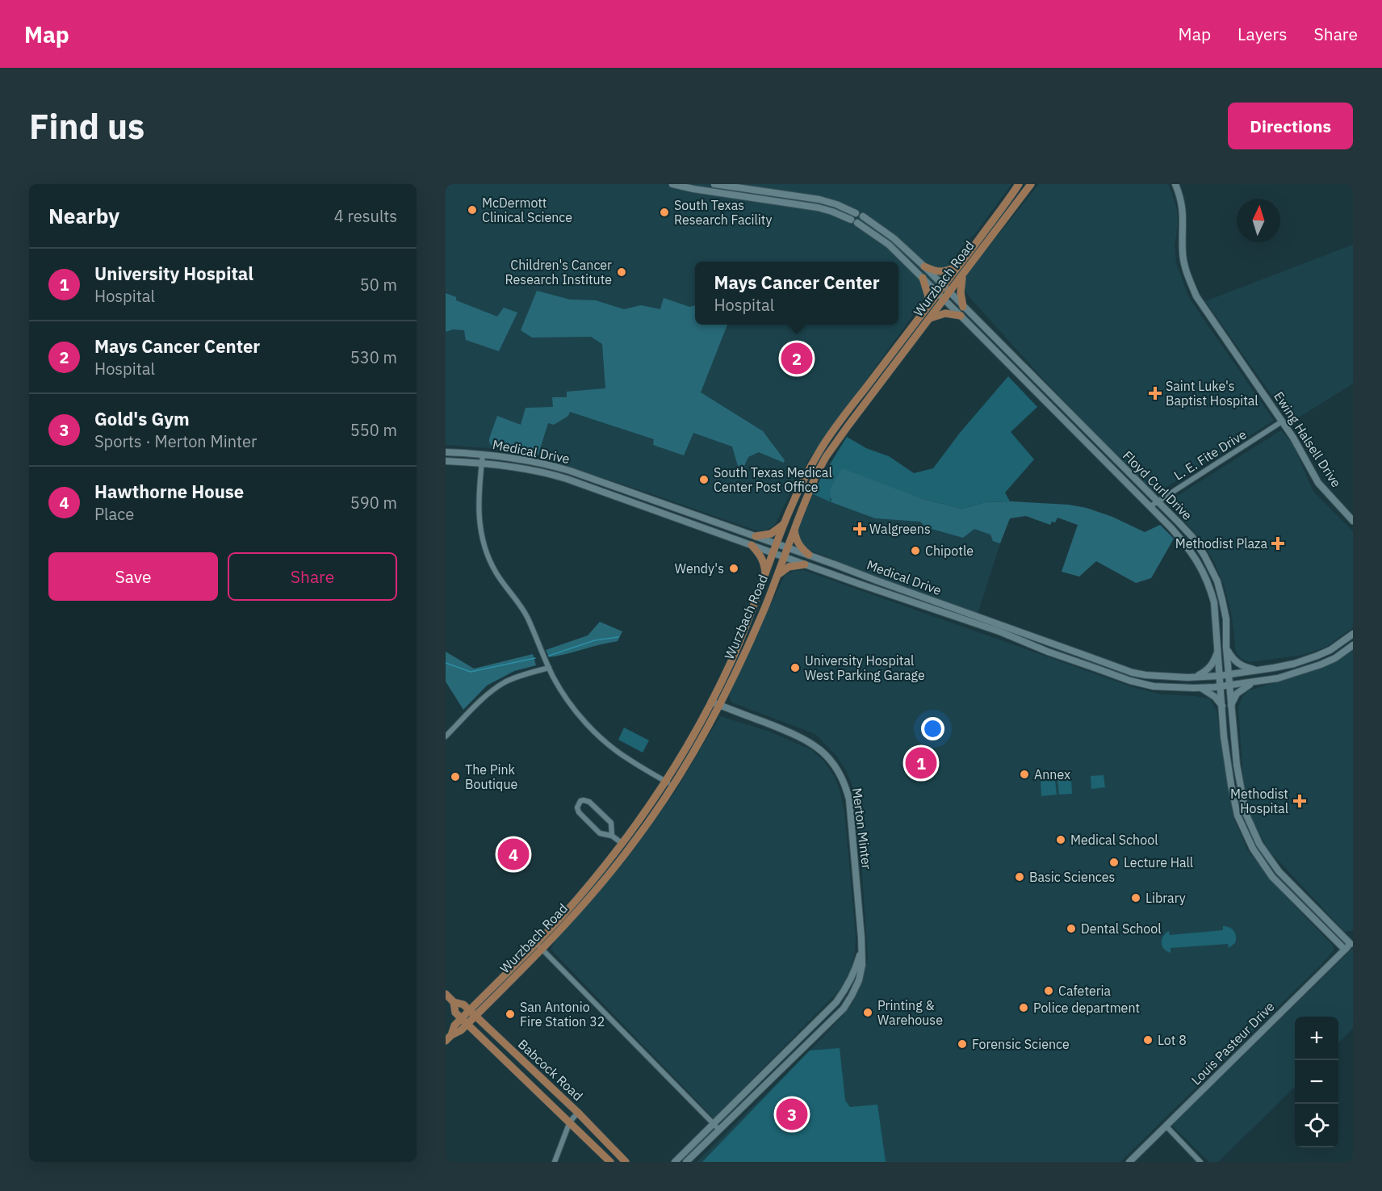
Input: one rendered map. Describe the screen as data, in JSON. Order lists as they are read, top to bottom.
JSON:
{
  "streets": {
    "main road": ["Wurzbach Road", "Babcock Road"],
    "street": [
      "Ewing Halsell Drive",
      "Medical Drive",
      "L. E. Fite Drive",
      "Floyd Curl Drive",
      "Merton Minter",
      "Louis Pasteur Drive"
    ]
  },
  "crossings": [
    ["Wurzbach Road", "Medical Drive"],
    ["Wurzbach Road", "Floyd Curl Drive"],
    ["Wurzbach Road", "Merton Minter"],
    ["Wurzbach Road", "Babcock Road"],
    ["Ewing Halsell Drive", "L. E. Fite Drive"],
    ["Medical Drive", "Floyd Curl Drive"],
    ["L. E. Fite Drive", "Floyd Curl Drive"],
    ["Floyd Curl Drive", "Louis Pasteur Drive"]
  ],
  "places": {
    "other": [
      "McDermott Clinical Science",
      "South Texas Research Facility",
      "Children's Cancer Research Institute",
      "South Texas Medical Center Post Office",
      "Chipotle",
      "Wendy's",
      "University Hospital West Parking Garage",
      "Annex",
      "The Pink Boutique",
      "Medical School",
      "Lecture Hall",
      "Basic Sciences",
      "Library",
      "Dental School",
      "Cafeteria",
      "Police department",
      "Printing & Warehouse",
      "San Antonio Fire Station 32",
      "Lot 8",
      "Forensic Science"
    ],
    "health": [
      "Saint Luke's Baptist Hospital",
      "Walgreens",
      "Methodist Plaza",
      "Methodist Hospital"
    ]
  },
  "north": "top",
  "page": {
    "header": "Map",
    "nav": ["Map", "Layers", "Share"],
    "buttons": [
      "Directions",
      ["Save", "Share"]
    ],
    "title": "Find us",
    "heading": ["Nearby", "4 results"],
    "list": [
      {
        "mark": "1",
        "name": "University Hospital",
        "note": "Hospital",
        "value": "50 m"
      },
      {
        "mark": "2",
        "name": "Mays Cancer Center",
        "note": "Hospital",
        "value": "530 m"
      },
      {
        "mark": "3",
        "name": "Gold's Gym",
        "note": "Sports · Merton Minter",
        "value": "550 m"
      },
      {
        "mark": "4",
        "name": "Hawthorne House",
        "note": "Place",
        "value": "590 m"
      }
    ],
    "popup": ["Mays Cancer Center", "Hospital"],
    "pins": [
      "2",
      "1",
      "4",
      "3"
    ],
    "map_buttons": ["+", "−"]
  }
}
